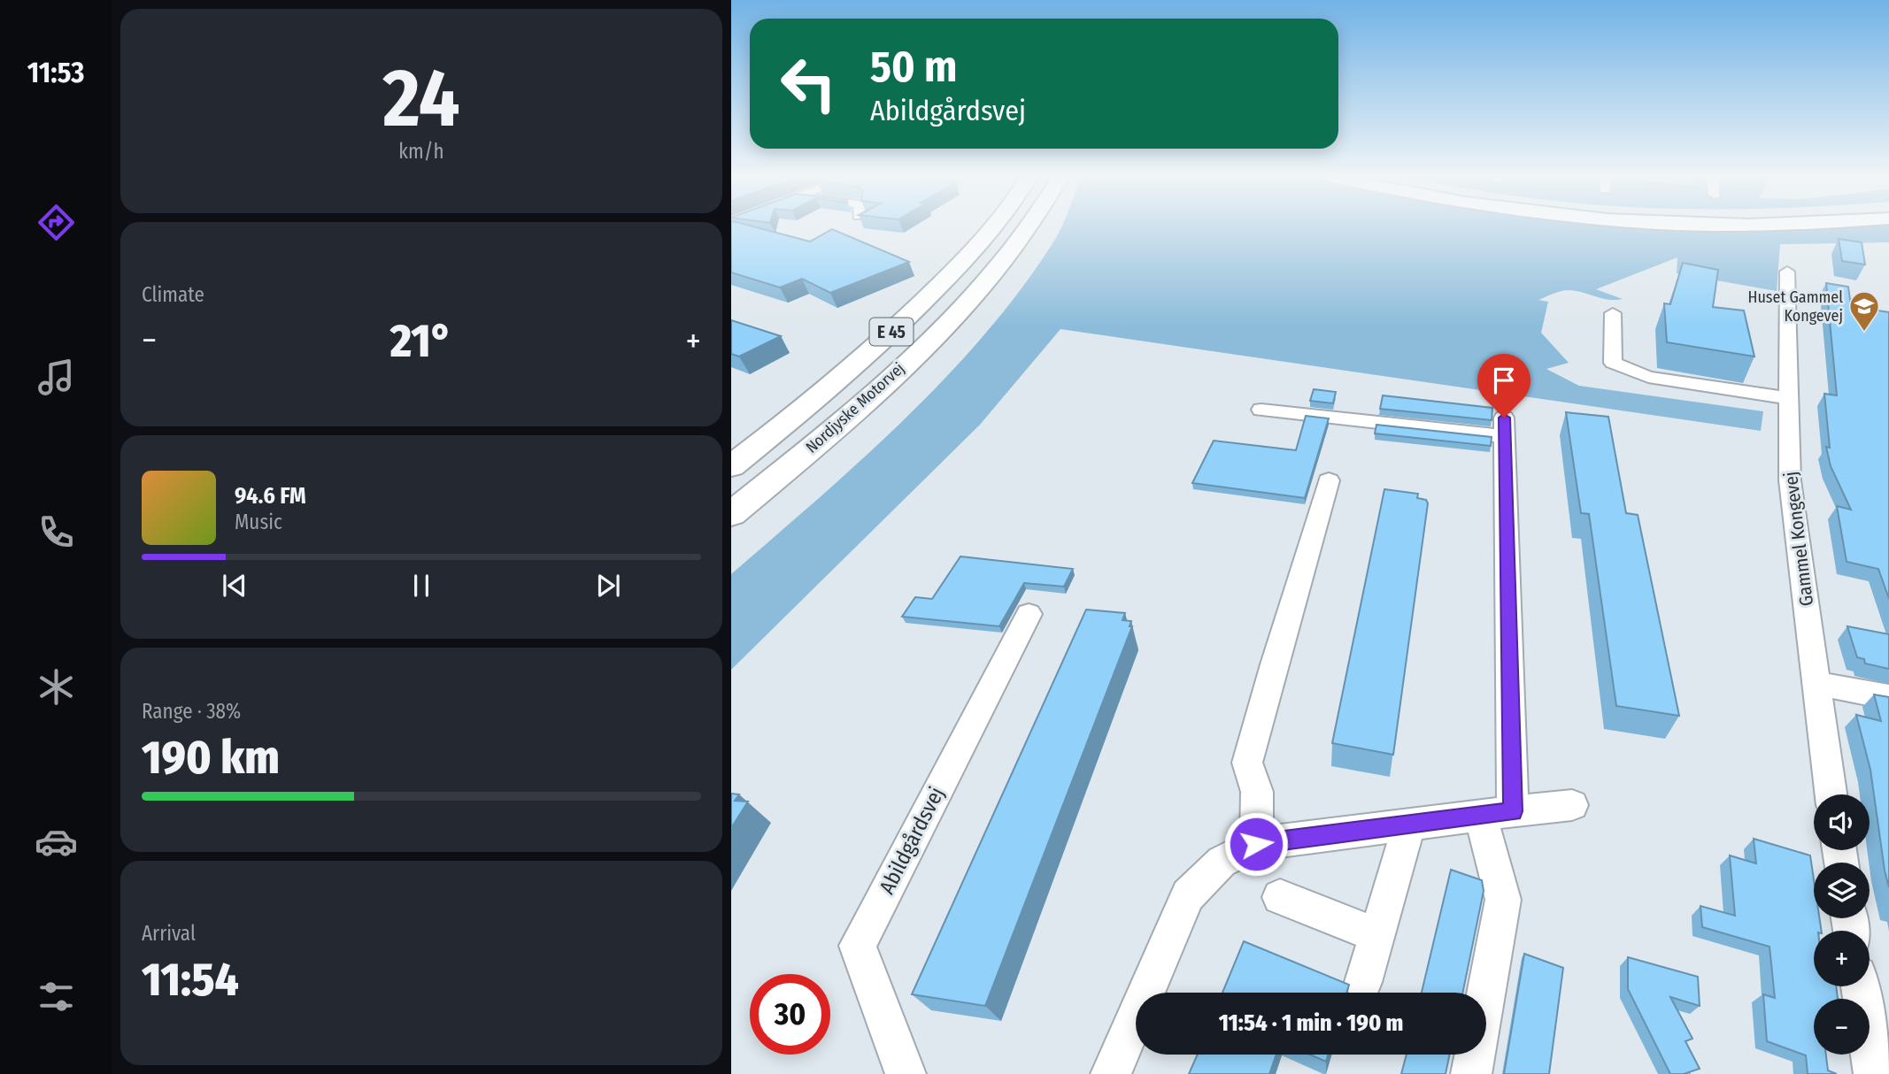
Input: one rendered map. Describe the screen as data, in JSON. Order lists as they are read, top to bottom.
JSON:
{
  "streets": {
    "highway": ["E 45", "Nordjyske Motorvej"],
    "street": ["Gammel Kongevej", "Abildgårdsvej"]
  },
  "places": {
    "school or university": ["Huset Gammel Kongevej"]
  },
  "page": {
    "tabs": "11:53",
    "tile": [
      ["24", "km/h"],
      "Climate",
      ["Range · 38%", "190 km"],
      ["Arrival", "11:54"]
    ],
    "turn": ["50 m", "Abildgårdsvej"],
    "heat": ["−", "21°", "+"],
    "song": ["94.6 FM", "Music"],
    "map_buttons": ["+", "−"],
    "limit": "30",
    "trip": "11:54 · 1 min · 190 m"
  }
}
